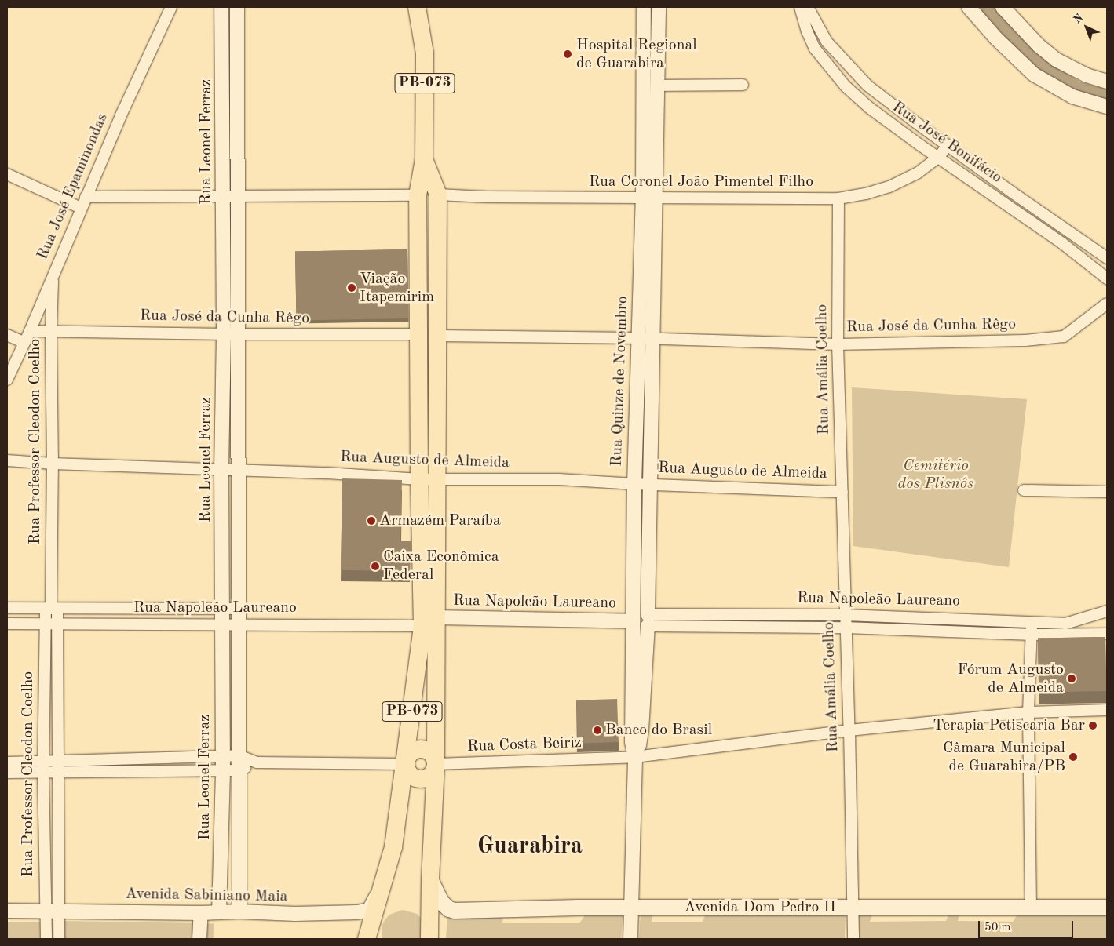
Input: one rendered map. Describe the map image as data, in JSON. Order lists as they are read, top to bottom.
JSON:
{
  "streets": {
    "main road": ["PB-073", "Avenida Dom Pedro II"],
    "street": [
      "Rua Leonel Ferraz",
      "Rua José Bonifácio",
      "Rua Coronel João Pimentel Filho",
      "Rua José Epaminondas",
      "Rua José da Cunha Rêgo",
      "Rua Amália Coelho",
      "Rua Quinze de Novembro",
      "Rua Professor Cleodon Coelho",
      "Rua Augusto de Almeida",
      "Rua Napoleão Laureano",
      "Rua Costa Beiriz",
      "Avenida Sabiniano Maia"
    ]
  },
  "crossings": [
    ["PB-073", "Rua Coronel João Pimentel Filho"],
    ["PB-073", "Rua José da Cunha Rêgo"],
    ["PB-073", "Rua Augusto de Almeida"],
    ["PB-073", "Rua Napoleão Laureano"],
    ["PB-073", "Rua Costa Beiriz"],
    ["PB-073", "Avenida Sabiniano Maia"],
    ["PB-073", "Avenida Dom Pedro II"],
    ["Rua Leonel Ferraz", "Rua José da Cunha Rêgo"],
    ["Rua Leonel Ferraz", "Rua Augusto de Almeida"],
    ["Rua Leonel Ferraz", "Rua Napoleão Laureano"],
    ["Rua Leonel Ferraz", "Avenida Sabiniano Maia"],
    ["Rua José Bonifácio", "Rua Coronel João Pimentel Filho"],
    ["Rua Coronel João Pimentel Filho", "Rua Amália Coelho"],
    ["Rua Coronel João Pimentel Filho", "Rua Quinze de Novembro"],
    ["Rua José Epaminondas", "Rua José da Cunha Rêgo"],
    ["Rua José Epaminondas", "Rua Professor Cleodon Coelho"],
    ["Rua José da Cunha Rêgo", "Rua Amália Coelho"],
    ["Rua José da Cunha Rêgo", "Rua Quinze de Novembro"],
    ["Rua José da Cunha Rêgo", "Rua Professor Cleodon Coelho"],
    ["Rua Amália Coelho", "Rua Augusto de Almeida"],
    ["Rua Amália Coelho", "Rua Napoleão Laureano"],
    ["Rua Amália Coelho", "Rua Costa Beiriz"],
    ["Rua Amália Coelho", "Avenida Dom Pedro II"],
    ["Rua Quinze de Novembro", "Rua Augusto de Almeida"],
    ["Rua Quinze de Novembro", "Rua Napoleão Laureano"],
    ["Rua Quinze de Novembro", "Rua Costa Beiriz"],
    ["Rua Quinze de Novembro", "Avenida Dom Pedro II"],
    ["Rua Professor Cleodon Coelho", "Rua Augusto de Almeida"],
    ["Rua Professor Cleodon Coelho", "Rua Napoleão Laureano"],
    ["Rua Professor Cleodon Coelho", "Avenida Sabiniano Maia"]
  ],
  "districts": ["Guarabira"],
  "parks": ["Cemitério dos Plisnôs"],
  "places": [
    "Hospital Regional de Guarabira",
    "Viação Itapemirim",
    "Armazém Paraíba",
    "Caixa Econômica Federal",
    "Fórum Augusto de Almeida",
    "Terapia Petiscaria Bar",
    "Banco do Brasil",
    "Câmara Municipal de Guarabira/PB"
  ],
  "scale_bar": "50 m",
  "north": "top left"
}
